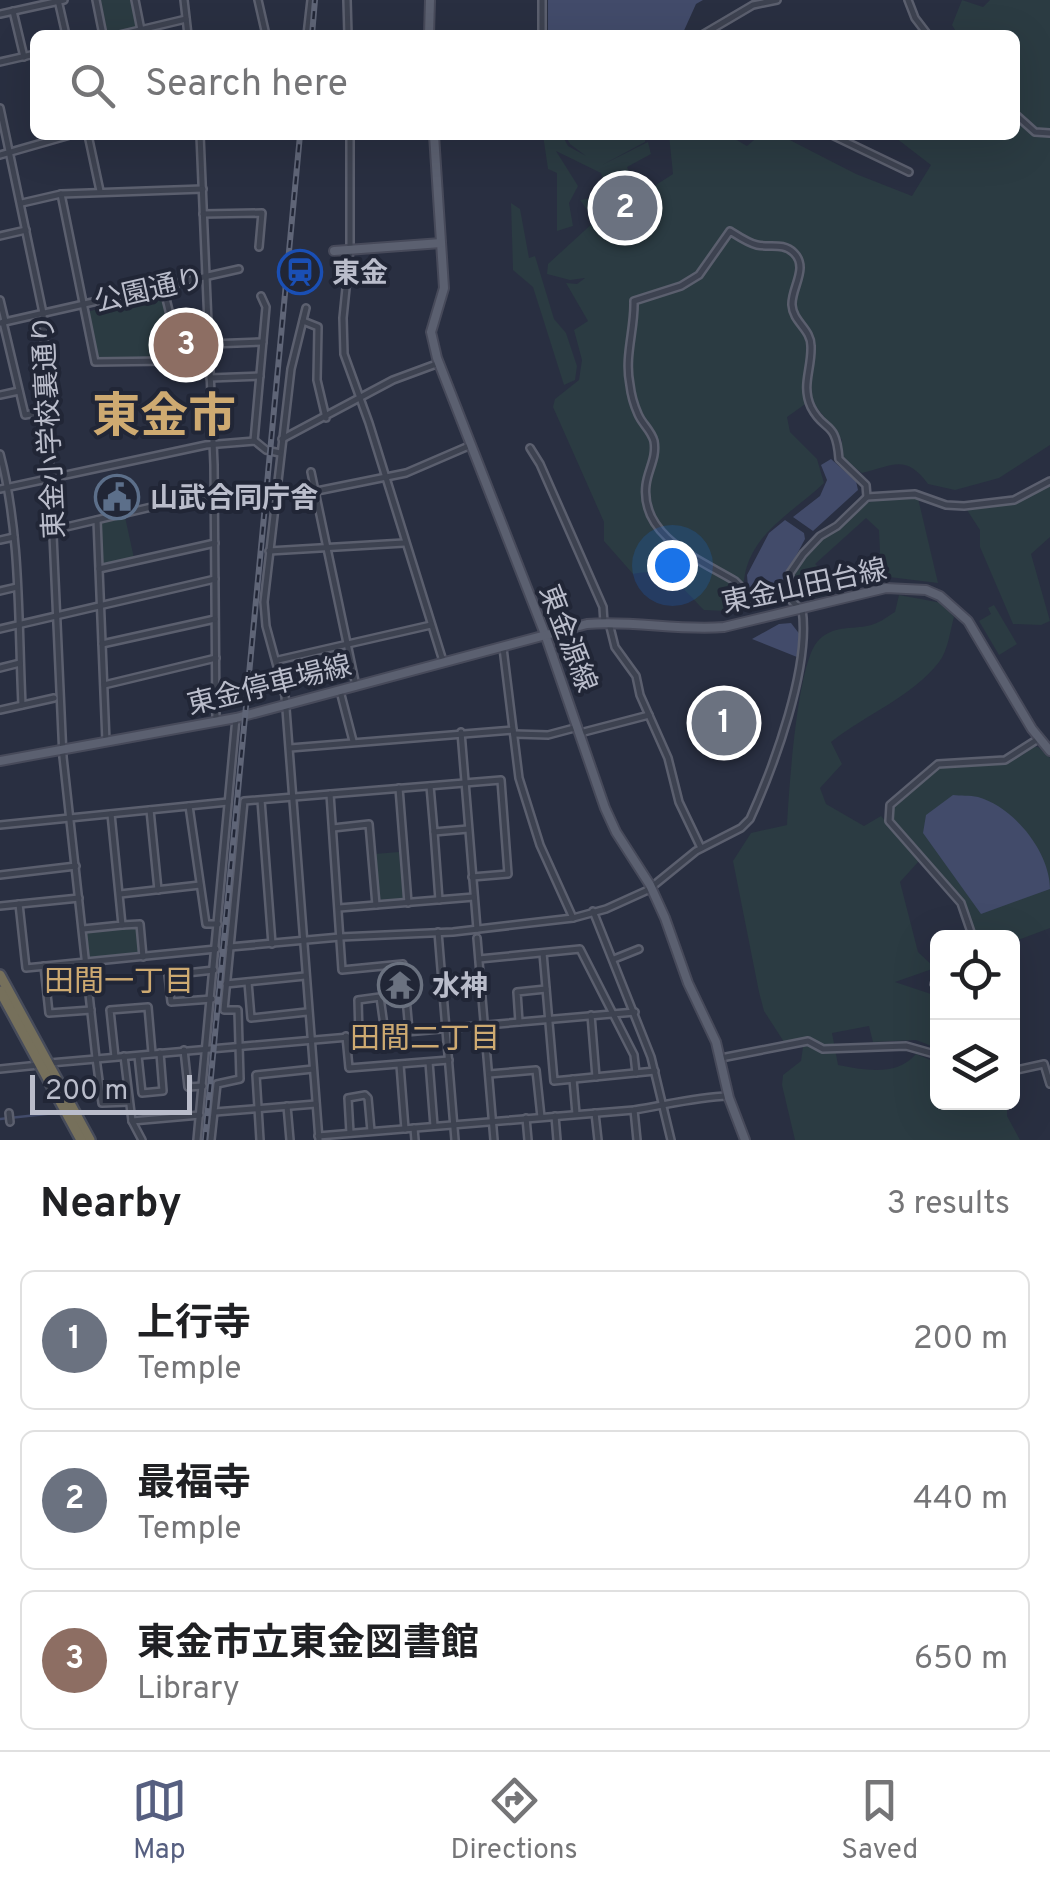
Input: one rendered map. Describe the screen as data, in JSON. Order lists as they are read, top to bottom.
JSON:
{
  "streets": {
    "main road": ["東金山田台線", "東金源線", "東金停車場線"],
    "street": ["公園通り", "東金小学校裏通り"]
  },
  "crossings": [
    ["公園通り", "東金小学校裏通り"],
    ["東金小学校裏通り", "東金停車場線"],
    ["東金山田台線", "東金源線"],
    ["東金山田台線", "東金停車場線"],
    ["東金源線", "東金停車場線"]
  ],
  "districts": ["東金市", "田間一丁目", "田間二丁目"],
  "places": {
    "station": ["東金"],
    "public building": ["山武合同庁舎"],
    "temple": ["水神"]
  },
  "scale_bar": "200 m",
  "page": {
    "search": "Search here",
    "pins": ["2", "3", "1"],
    "scale": "200 m",
    "heading": ["Nearby", "3 results"],
    "list": [
      {
        "mark": "1",
        "name": "上行寺",
        "note": "Temple",
        "value": "200 m"
      },
      {
        "mark": "2",
        "name": "最福寺",
        "note": "Temple",
        "value": "440 m"
      },
      {
        "mark": "3",
        "name": "東金市立東金図書館",
        "note": "Library",
        "value": "650 m"
      }
    ],
    "nav": ["Map", "Directions", "Saved"]
  }
}
